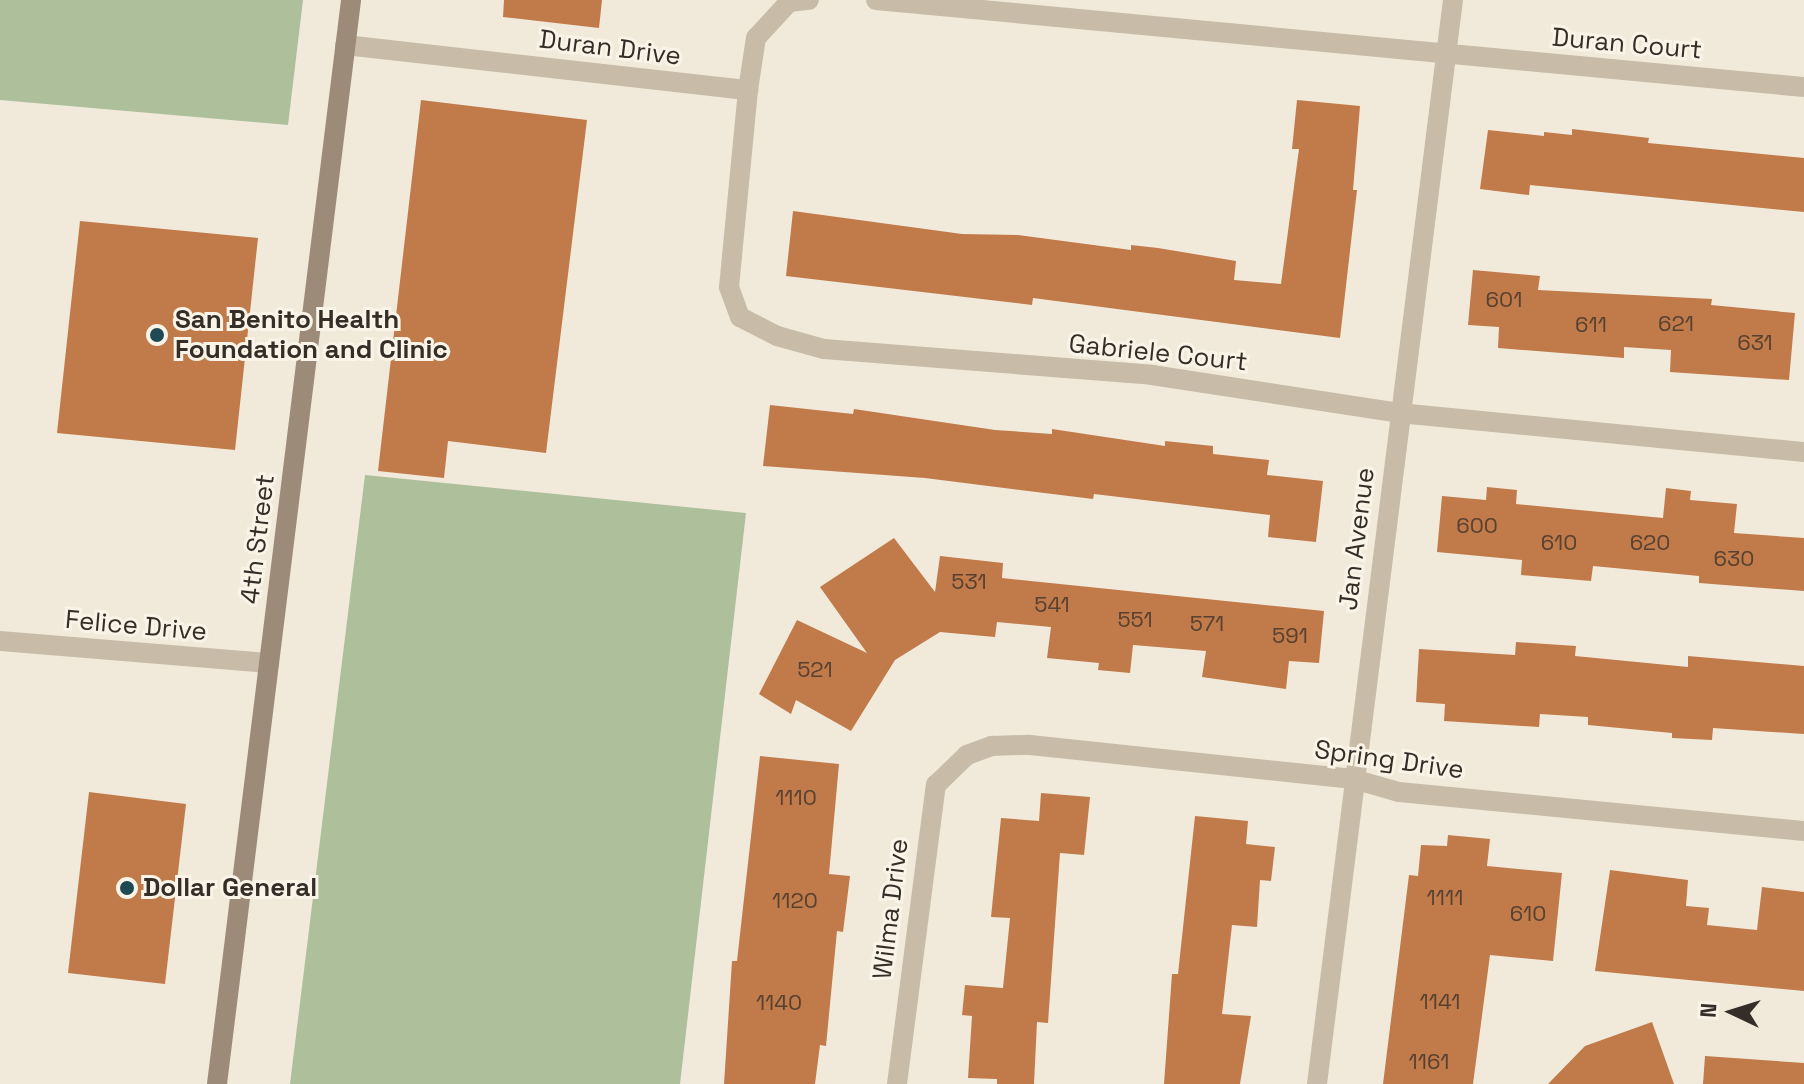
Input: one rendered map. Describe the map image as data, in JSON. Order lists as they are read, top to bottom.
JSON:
{
  "streets": {
    "main road": ["4th Street"],
    "street": [
      "Duran Court",
      "Duran Drive",
      "Gabriele Court",
      "Jan Avenue",
      "Felice Drive",
      "Spring Drive",
      "Wilma Drive"
    ]
  },
  "crossings": [
    ["Duran Court", "Jan Avenue"],
    ["Duran Drive", "Gabriele Court"],
    ["Duran Drive", "4th Street"],
    ["Gabriele Court", "Jan Avenue"],
    ["4th Street", "Felice Drive"],
    ["Jan Avenue", "Spring Drive"],
    ["Spring Drive", "Wilma Drive"]
  ],
  "places": ["San Benito Health Foundation and Clinic", "Dollar General"],
  "house_numbers": [
    "601",
    "621",
    "611",
    "631",
    "600",
    "610",
    "620",
    "630",
    "531",
    "541",
    "551",
    "571",
    "591",
    "521",
    "1110",
    "1111",
    "1120",
    "610",
    "1141",
    "1140",
    "1161"
  ],
  "north": "left"
}
